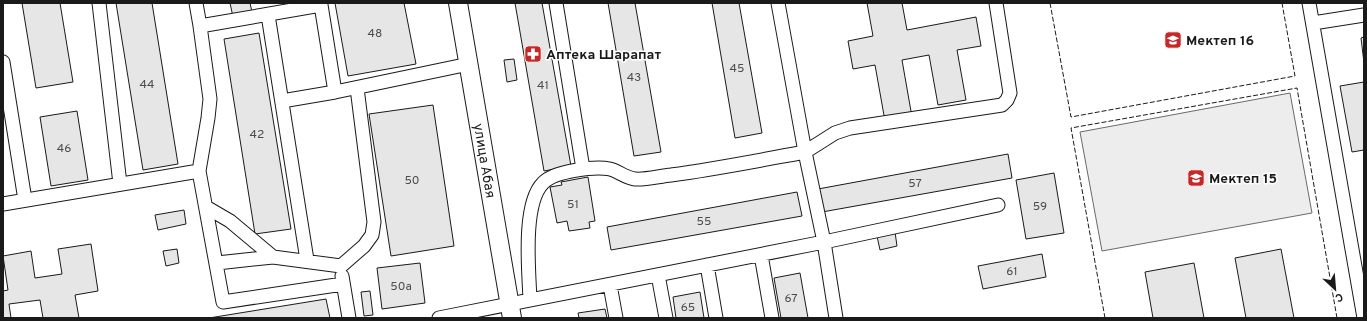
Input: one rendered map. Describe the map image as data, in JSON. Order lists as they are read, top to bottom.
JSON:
{
  "streets": {
    "street": ["улица Абая"]
  },
  "places": {
    "school or university": ["Мектеп 16", "Мектеп 15"],
    "pharmacy": ["Аптека Шарапат"]
  },
  "house_numbers": [
    "48",
    "45",
    "43",
    "44",
    "41",
    "42",
    "46",
    "50",
    "57",
    "51",
    "59",
    "55",
    "61",
    "50а",
    "67",
    "65"
  ],
  "north": "bottom right"
}
